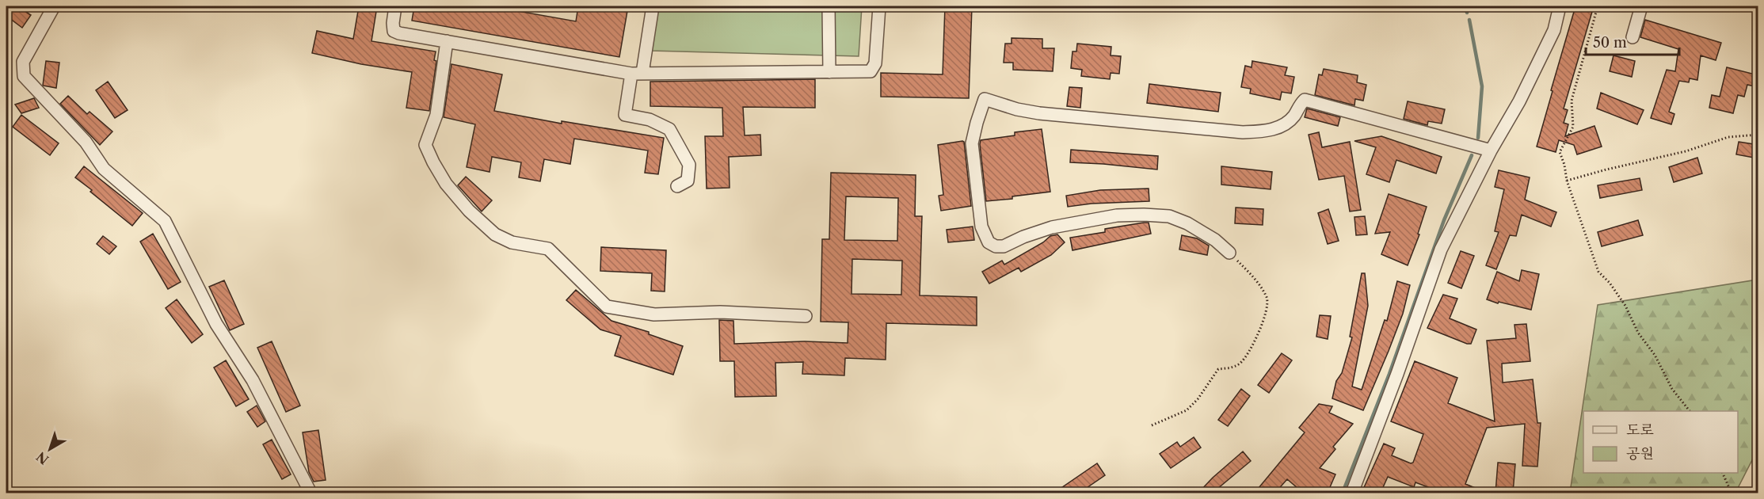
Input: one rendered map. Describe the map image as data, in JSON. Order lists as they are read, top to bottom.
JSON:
{
  "legend": ["도로", "공원"],
  "scale_bar": "50 m",
  "north": "bottom left"
}
